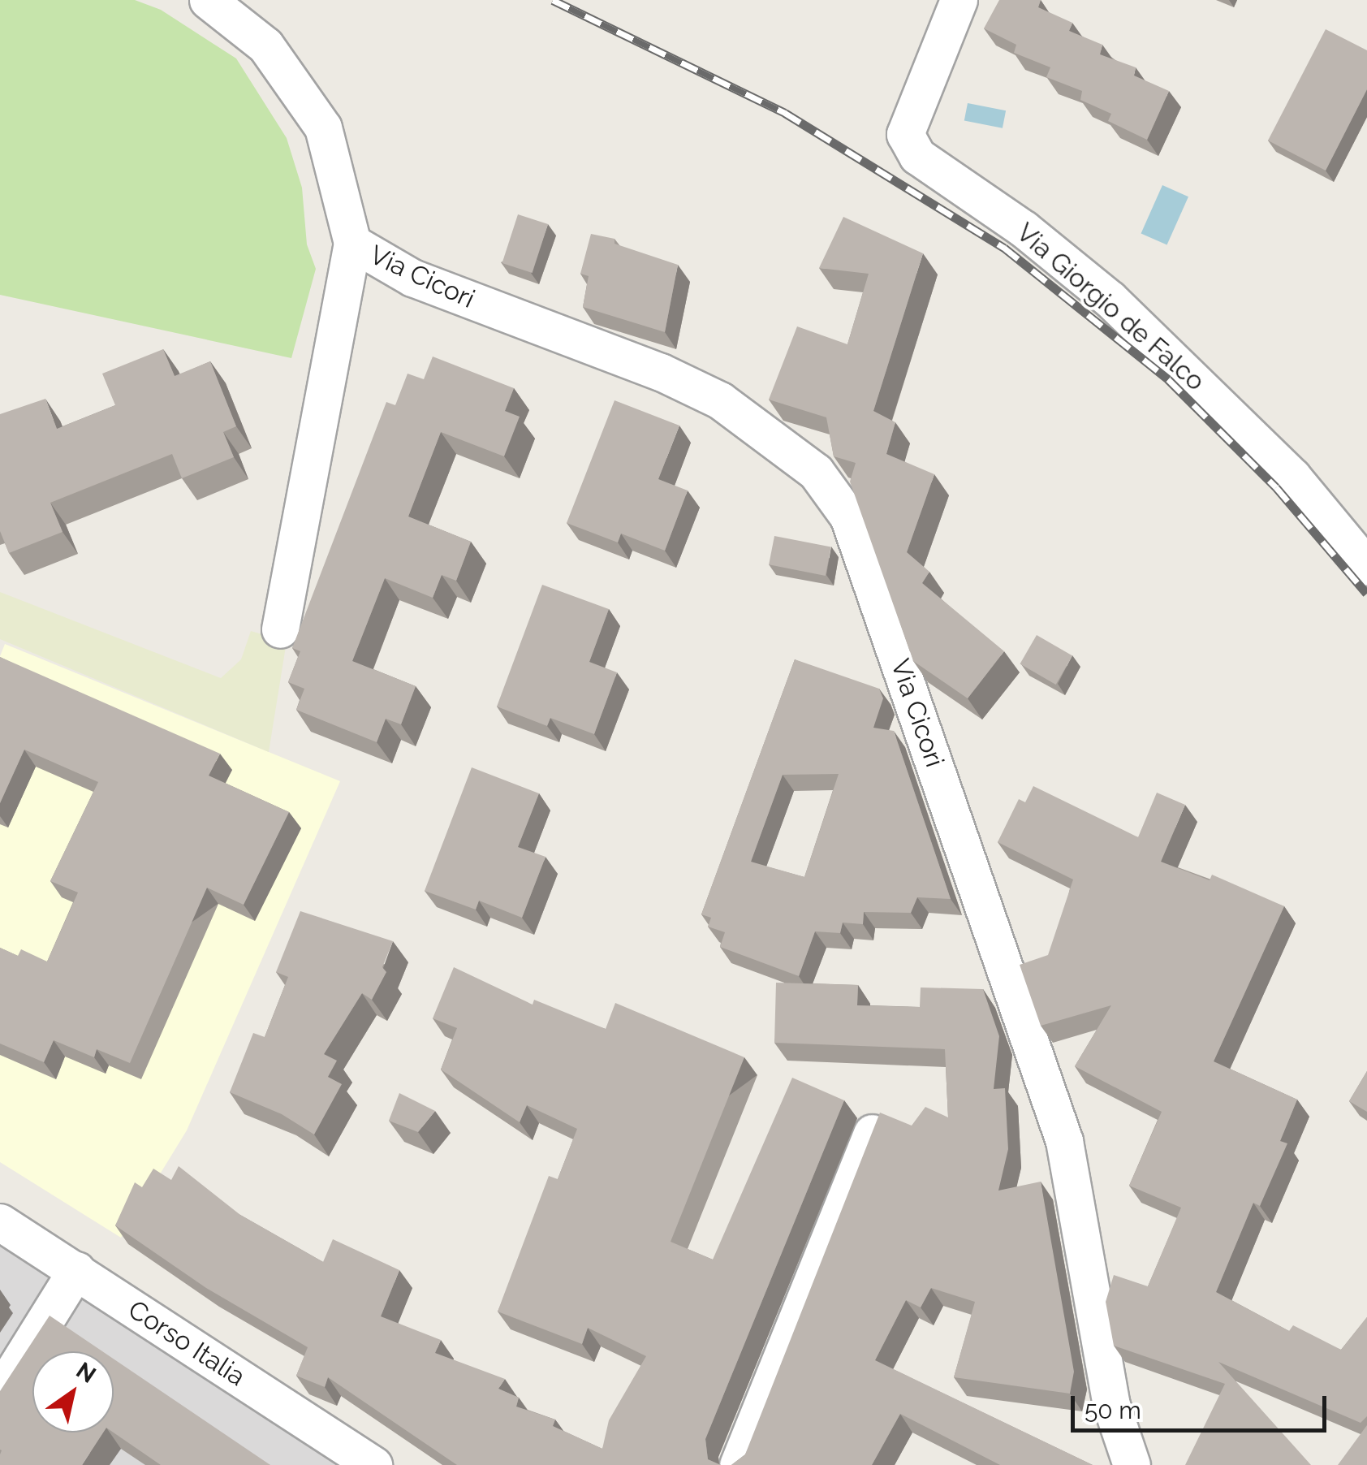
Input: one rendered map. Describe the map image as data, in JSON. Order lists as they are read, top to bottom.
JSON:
{
  "streets": {
    "street": ["Via Cicori", "Via Giorgio de Falco", "Corso Italia"]
  },
  "scale_bar": "50 m",
  "north": "top right"
}
